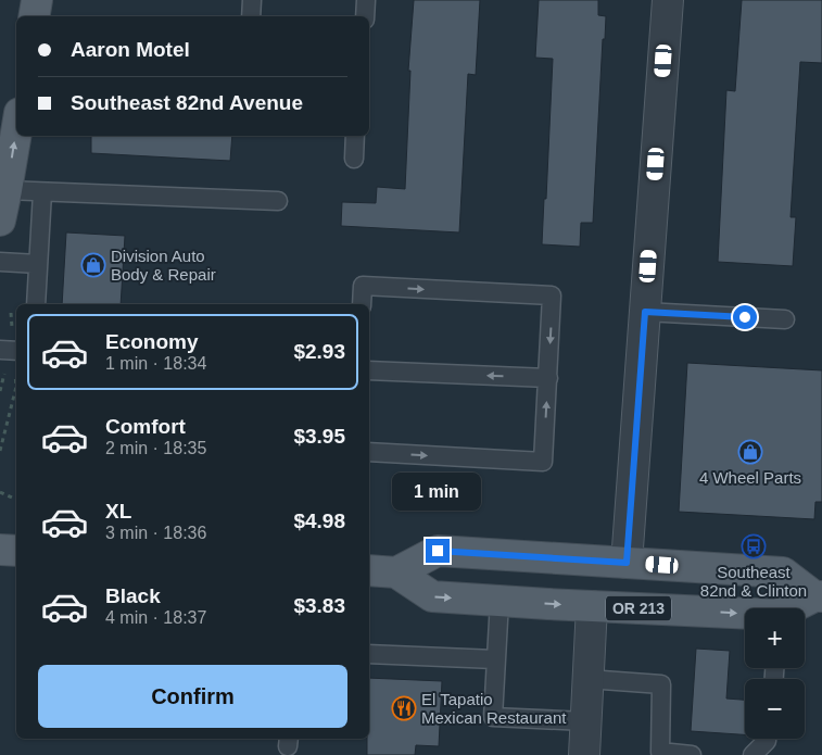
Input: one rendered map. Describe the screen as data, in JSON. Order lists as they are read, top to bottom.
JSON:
{
  "streets": {
    "main road": ["OR 213"]
  },
  "places": {
    "shop": ["Division Auto Body & Repair", "4 Wheel Parts"],
    "bus stop": ["Southeast 82nd & Clinton"],
    "restaurant": ["El Tapatio Mexican Restaurant"]
  },
  "page": {
    "banner": ["Aaron Motel", "Southeast 82nd Avenue"],
    "list": [
      {
        "name": "Economy",
        "note": "1 min · 18:34",
        "value": "$2.93"
      },
      {
        "name": "Comfort",
        "note": "2 min · 18:35",
        "value": "$3.95"
      },
      {
        "name": "XL",
        "note": "3 min · 18:36",
        "value": "$4.98"
      },
      {
        "name": "Black",
        "note": "4 min · 18:37",
        "value": "$3.83"
      }
    ],
    "bubble": "1 min",
    "map_buttons": ["+", "−"],
    "buttons": "Confirm"
  }
}
